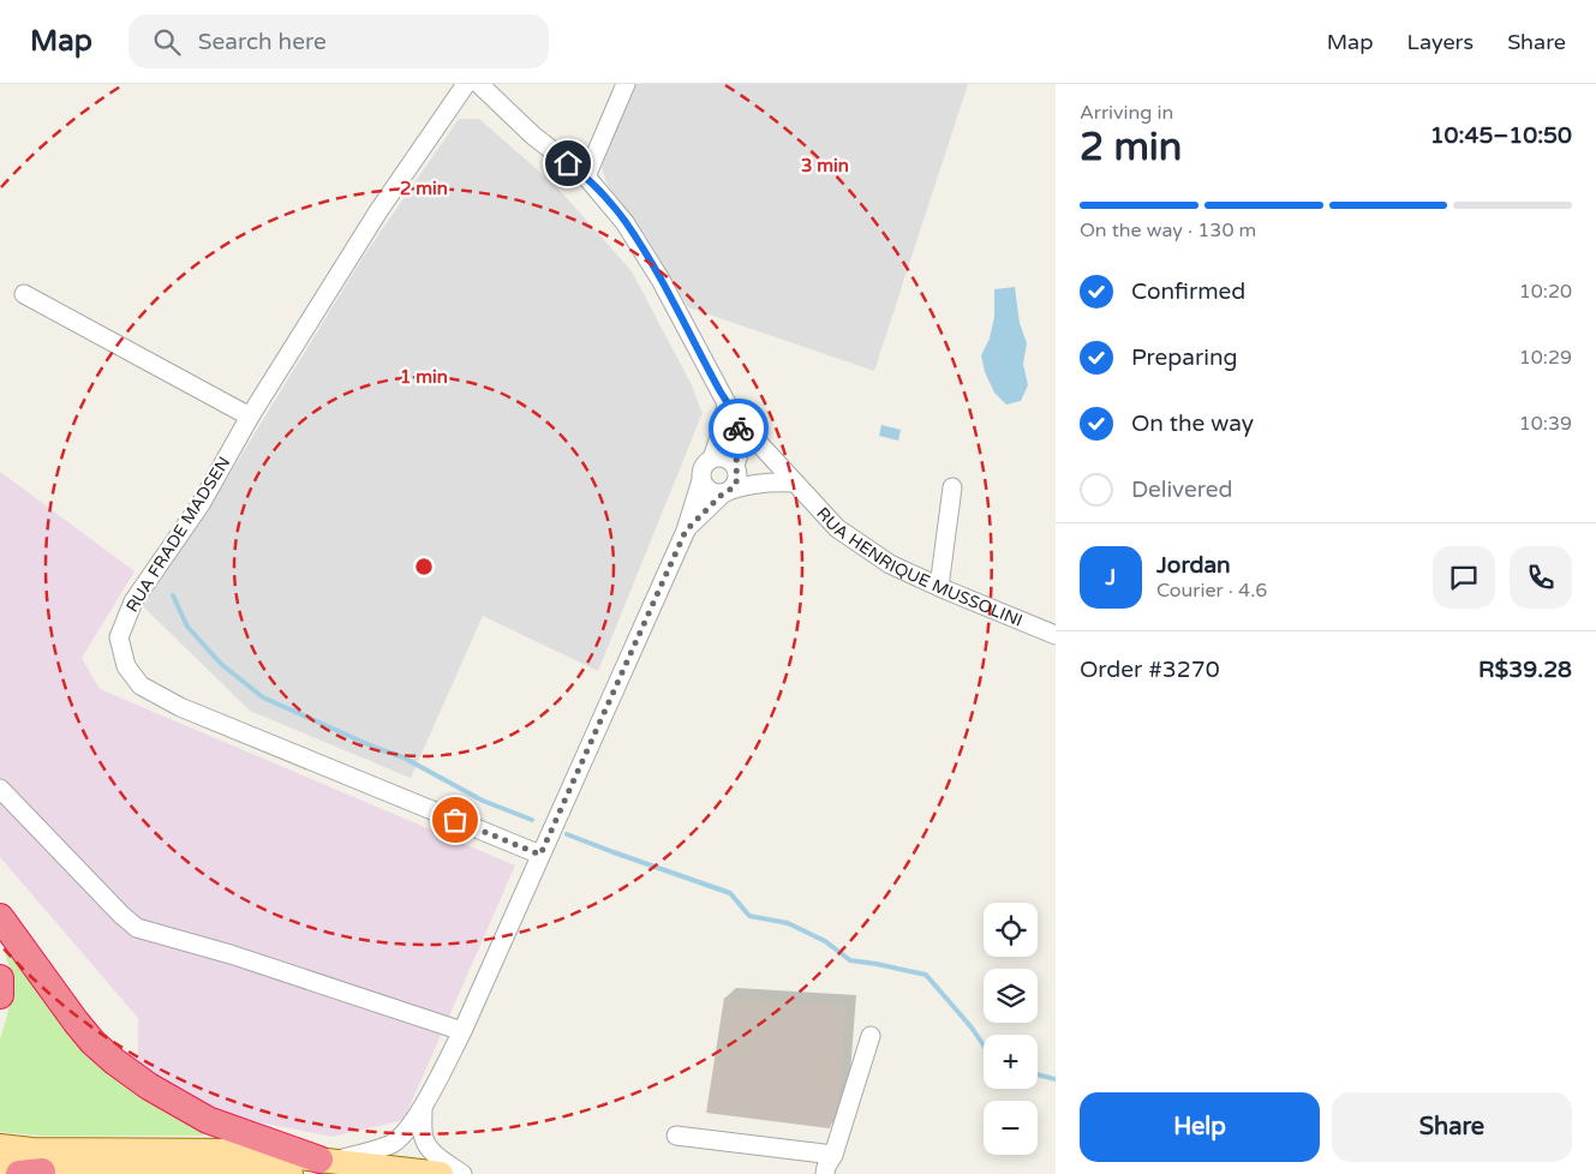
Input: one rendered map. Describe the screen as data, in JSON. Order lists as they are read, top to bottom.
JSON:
{
  "streets": {
    "street": ["RUA FRADE MADSEN", "RUA HENRIQUE MUSSOLINI"]
  },
  "page": {
    "header": "Map",
    "search": "Search here",
    "nav": ["Map", "Layers", "Share"],
    "heading": ["2 min", "Arriving in", "10:45–10:50"],
    "panel": [
      "Jordan",
      "Courier · 4.6",
      "Order #3270",
      "R$39.28"
    ],
    "bar": "On the way · 130 m",
    "list": [
      ["Confirmed", "10:20"],
      ["Preparing", "10:29"],
      ["On the way", "10:39"],
      "Delivered"
    ],
    "round": "J",
    "map_buttons": ["+", "−"],
    "buttons": ["Help", "Share"]
  },
  "rings": ["3 min", "2 min", "1 min"]
}
